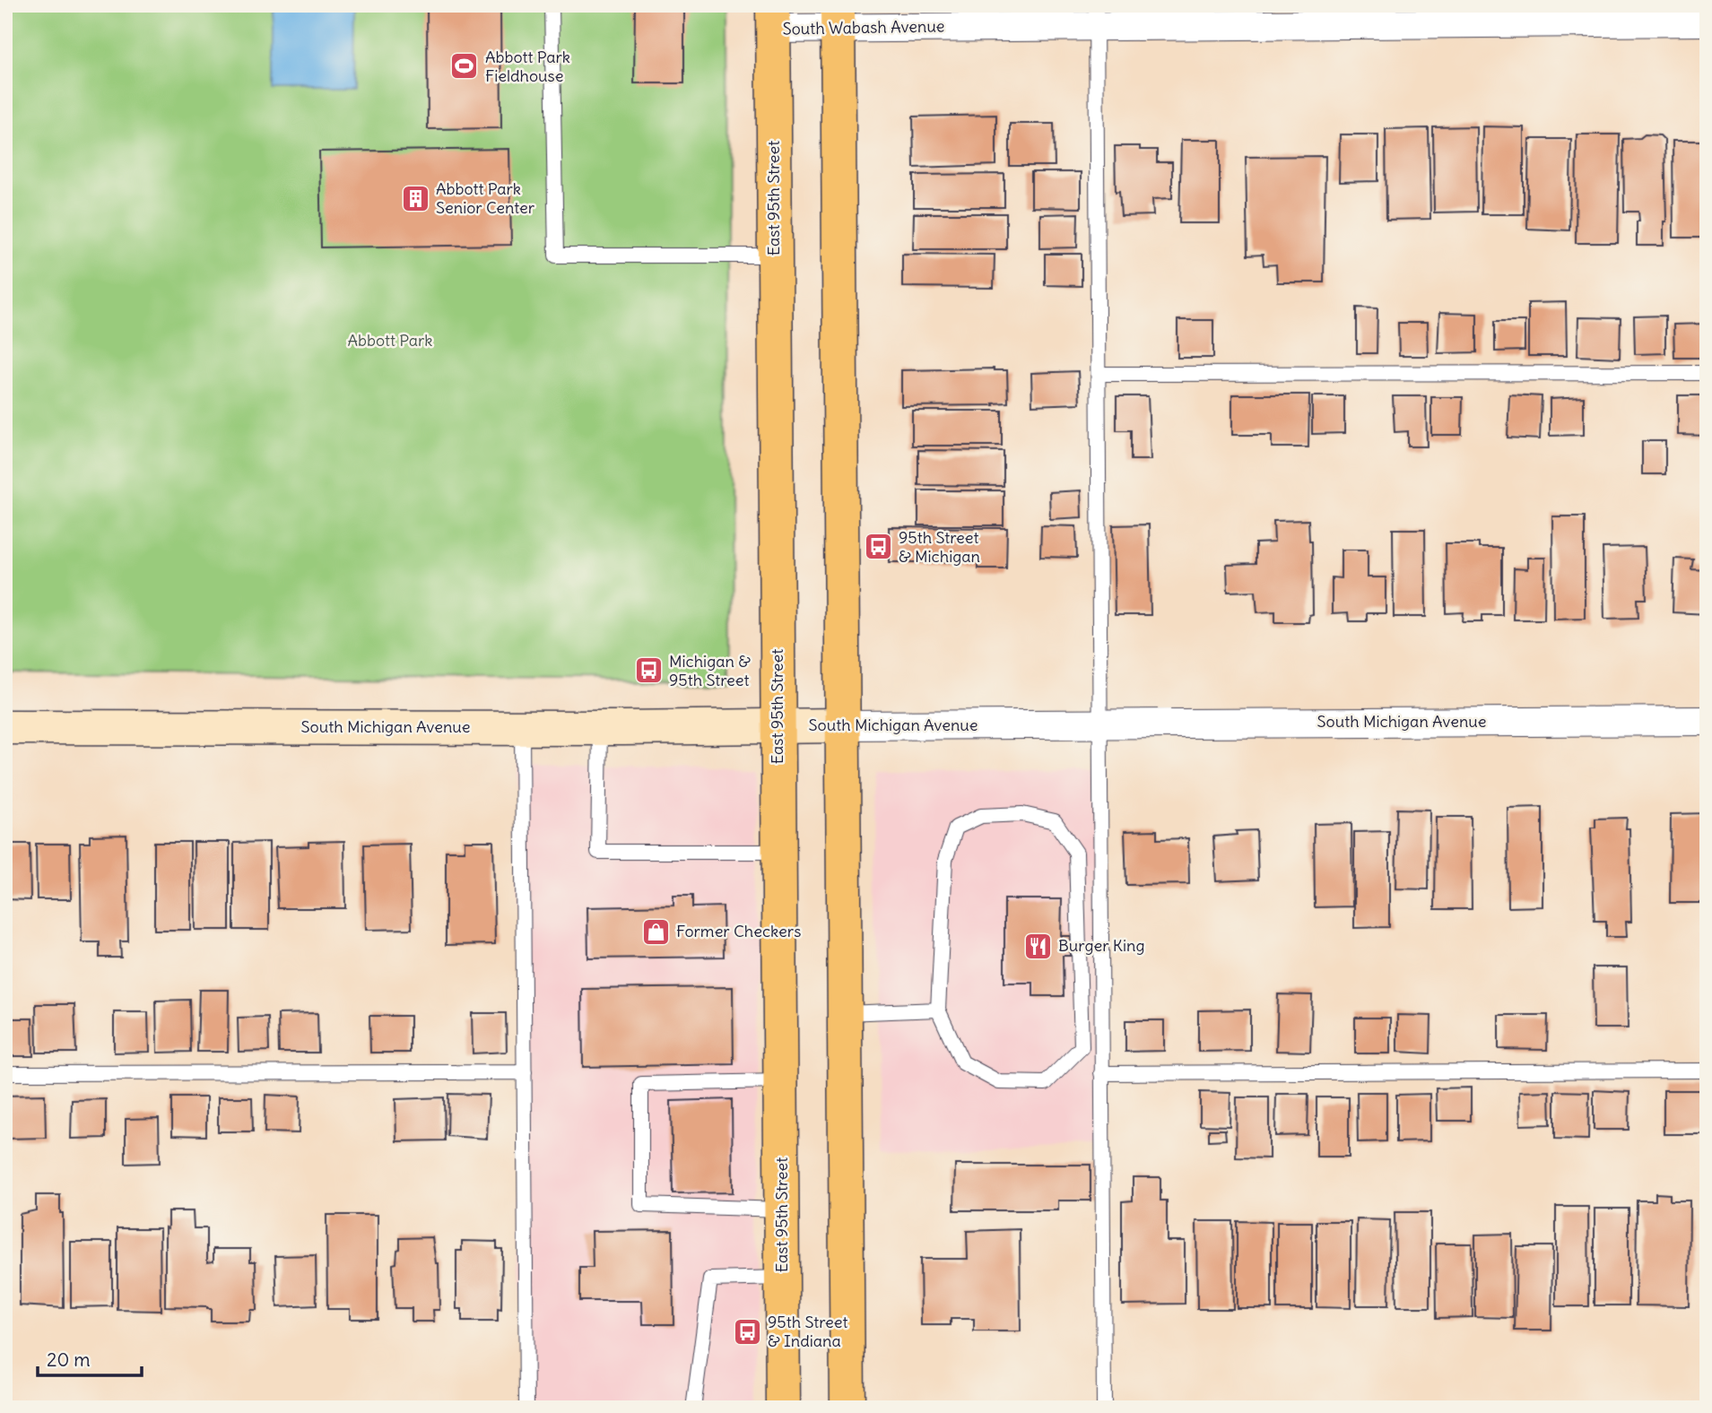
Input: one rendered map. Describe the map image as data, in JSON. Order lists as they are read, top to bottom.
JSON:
{
  "streets": {
    "main road": ["East 95th Street", "South Michigan Avenue"],
    "street": ["South Wabash Avenue"]
  },
  "crossings": [
    ["South Wabash Avenue", "East 95th Street"],
    ["East 95th Street", "South Michigan Avenue"]
  ],
  "parks": ["Abbott Park"],
  "places": {
    "sports": ["Abbott Park Fieldhouse"],
    "building": ["Abbott Park Senior Center"],
    "bus stop": ["95th Street & Michigan", "Michigan & 95th Street", "95th Street & Indiana"],
    "shop": ["Former Checkers"],
    "restaurant": ["Burger King"]
  },
  "scale_bar": "20 m"
}
